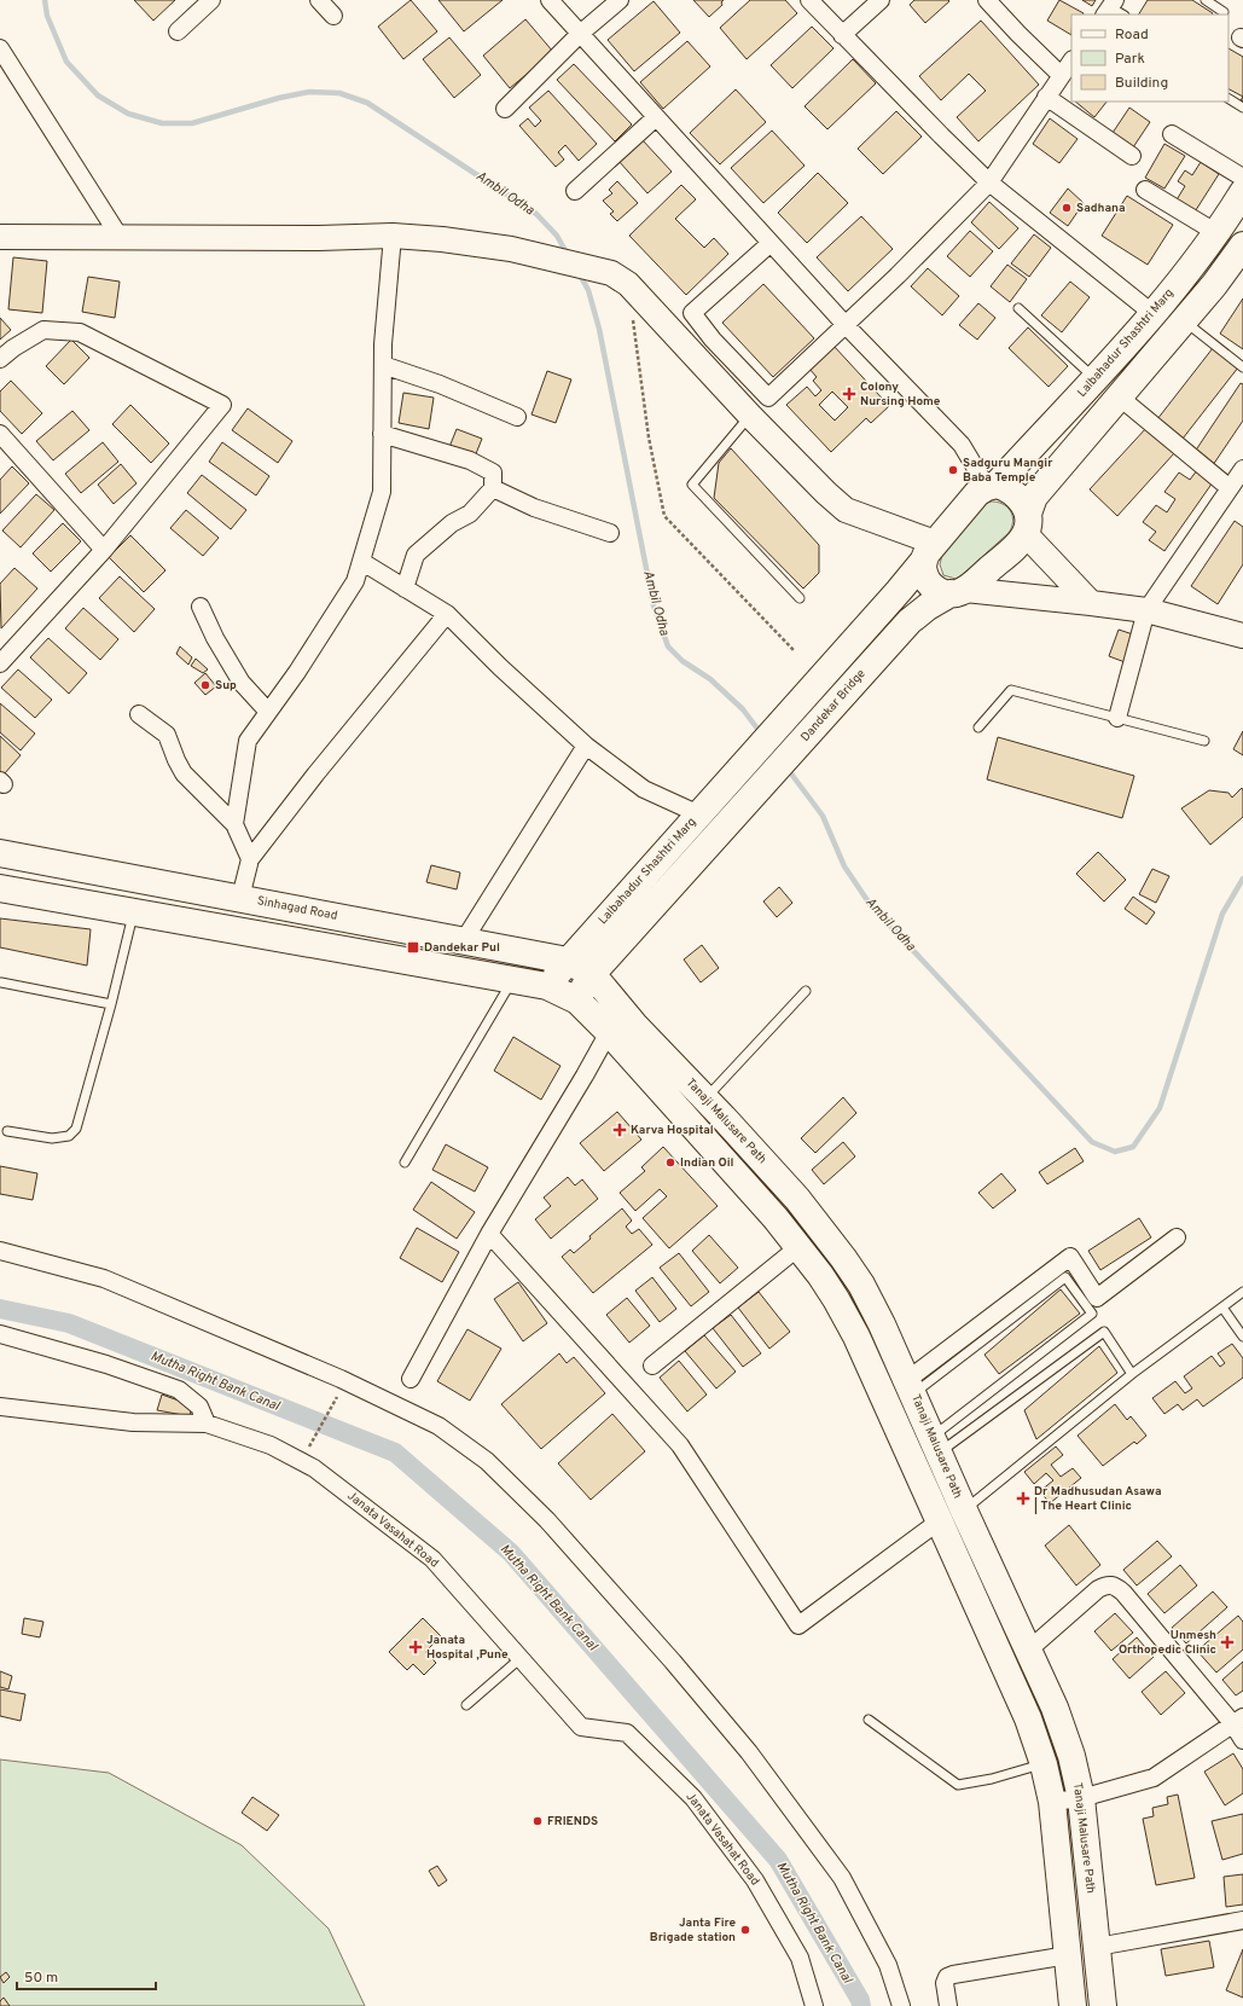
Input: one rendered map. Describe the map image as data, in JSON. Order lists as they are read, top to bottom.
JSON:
{
  "streets": {
    "main road": [
      "Lalbahadur Shashtri Marg",
      "Dandekar Bridge",
      "Sinhagad Road",
      "Tanaji Malusare Path"
    ],
    "street": ["Janata Vasahat Road"]
  },
  "crossings": [
    ["Lalbahadur Shashtri Marg", "Sinhagad Road"],
    ["Dandekar Bridge", "Sinhagad Road"],
    ["Dandekar Bridge", "Tanaji Malusare Path"],
    ["Sinhagad Road", "Tanaji Malusare Path"]
  ],
  "water": ["Ambil Odha", "Mutha Right Bank Canal"],
  "places": {
    "other": [
      "Sadhana",
      "Sadguru Mangir Baba Temple",
      "Sup",
      "Indian Oil",
      "FRIENDS",
      "Janta Fire Brigade station"
    ],
    "health": [
      "Colony Nursing Home",
      "Karva Hospital",
      "Dr Madhusudan Asawa | The Heart Clinic",
      "Unmesh Orthopedic Clinic",
      "Janata Hospital ,Pune"
    ],
    "transit": ["Dandekar Pul"]
  },
  "legend": ["Road", "Park", "Building"],
  "scale_bar": "50 m"
}
